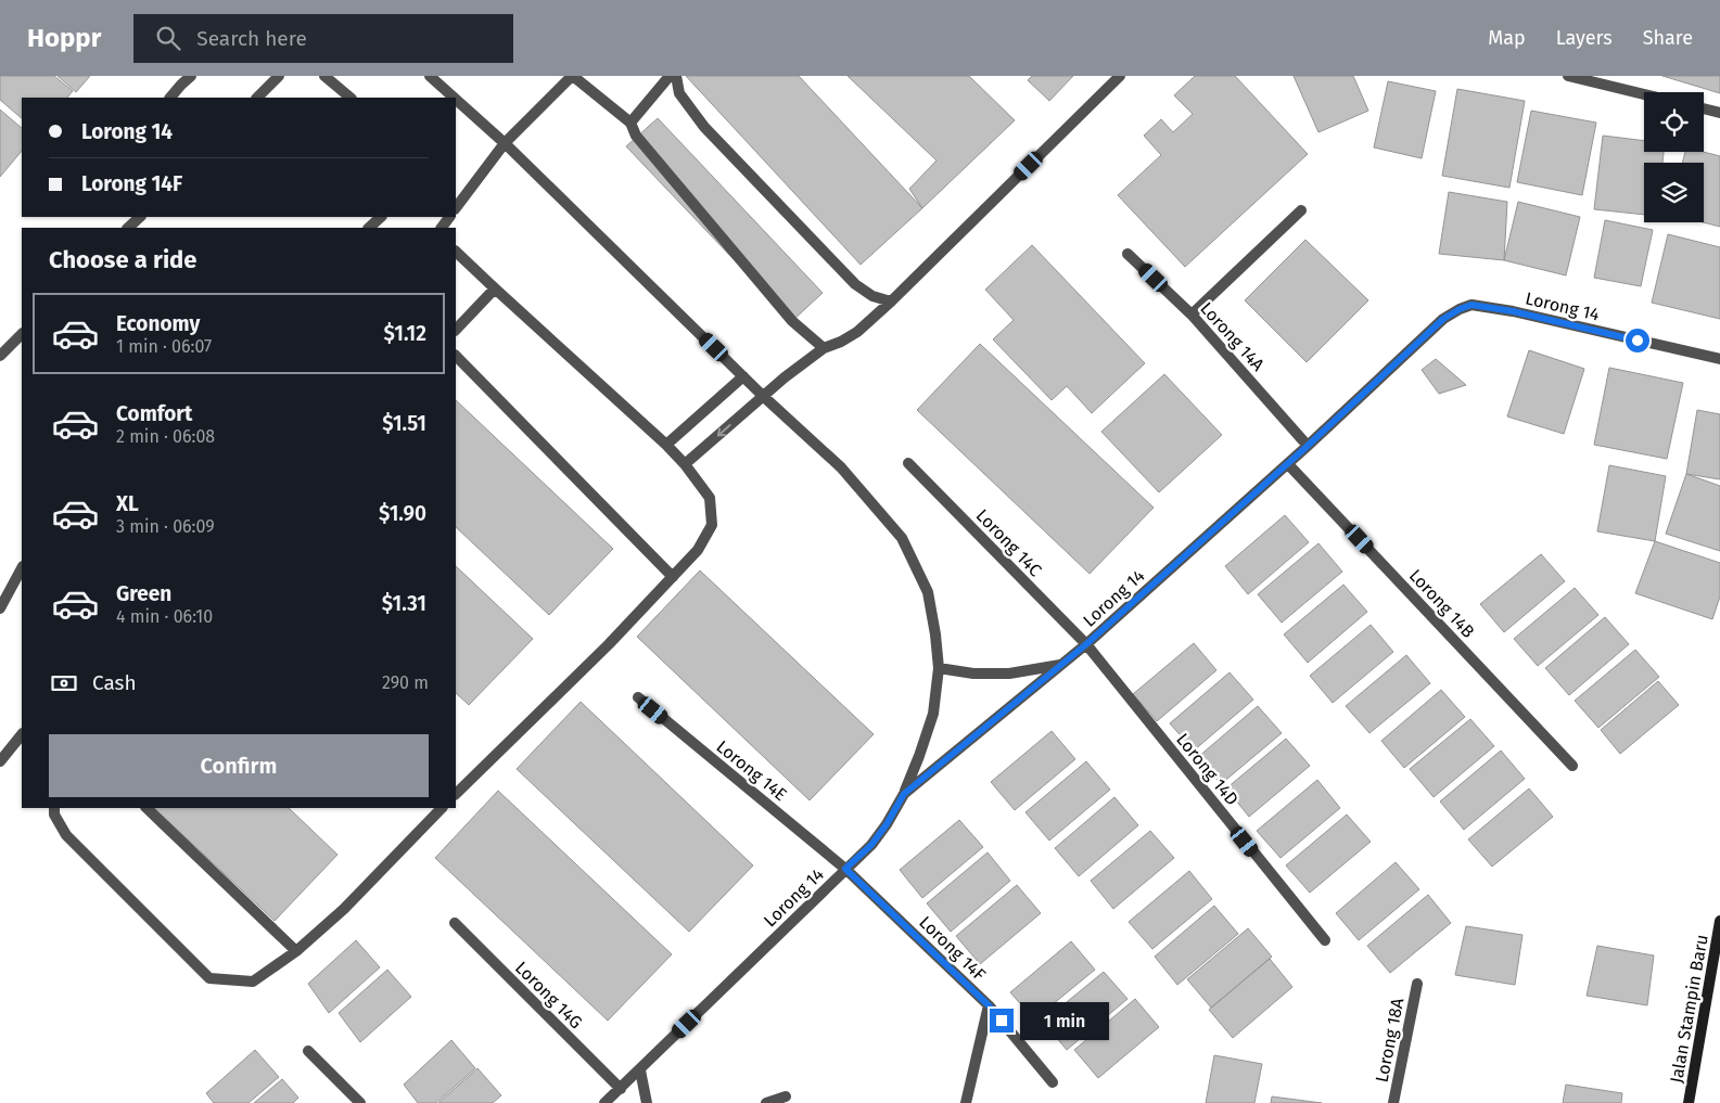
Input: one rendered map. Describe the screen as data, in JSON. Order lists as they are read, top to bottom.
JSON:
{
  "streets": {
    "street": [
      "Lorong 14",
      "Lorong 14A",
      "Lorong 14C",
      "Lorong 14B",
      "Lorong 14D",
      "Lorong 14E",
      "Lorong 14F",
      "Lorong 14G",
      "Jalan Stampin Baru",
      "Lorong 18A"
    ]
  },
  "crossings": [
    ["Lorong 14", "Lorong 14A"],
    ["Lorong 14", "Lorong 14C"],
    ["Lorong 14", "Lorong 14B"],
    ["Lorong 14", "Lorong 14D"],
    ["Lorong 14", "Lorong 14E"],
    ["Lorong 14", "Lorong 14F"],
    ["Lorong 14", "Lorong 14G"],
    ["Lorong 14C", "Lorong 14D"],
    ["Lorong 14E", "Lorong 14F"]
  ],
  "page": {
    "header": "Hoppr",
    "search": "Search here",
    "nav": ["Map", "Layers", "Share"],
    "banner": ["Lorong 14", "Lorong 14F"],
    "heading": "Choose a ride",
    "list": [
      {
        "name": "Economy",
        "note": "1 min · 06:07",
        "value": "$1.12"
      },
      {
        "name": "Comfort",
        "note": "2 min · 06:08",
        "value": "$1.51"
      },
      {
        "name": "XL",
        "note": "3 min · 06:09",
        "value": "$1.90"
      },
      {
        "name": "Green",
        "note": "4 min · 06:10",
        "value": "$1.31"
      }
    ],
    "pay": ["Cash", "290 m"],
    "buttons": "Confirm",
    "bubble": "1 min"
  }
}
